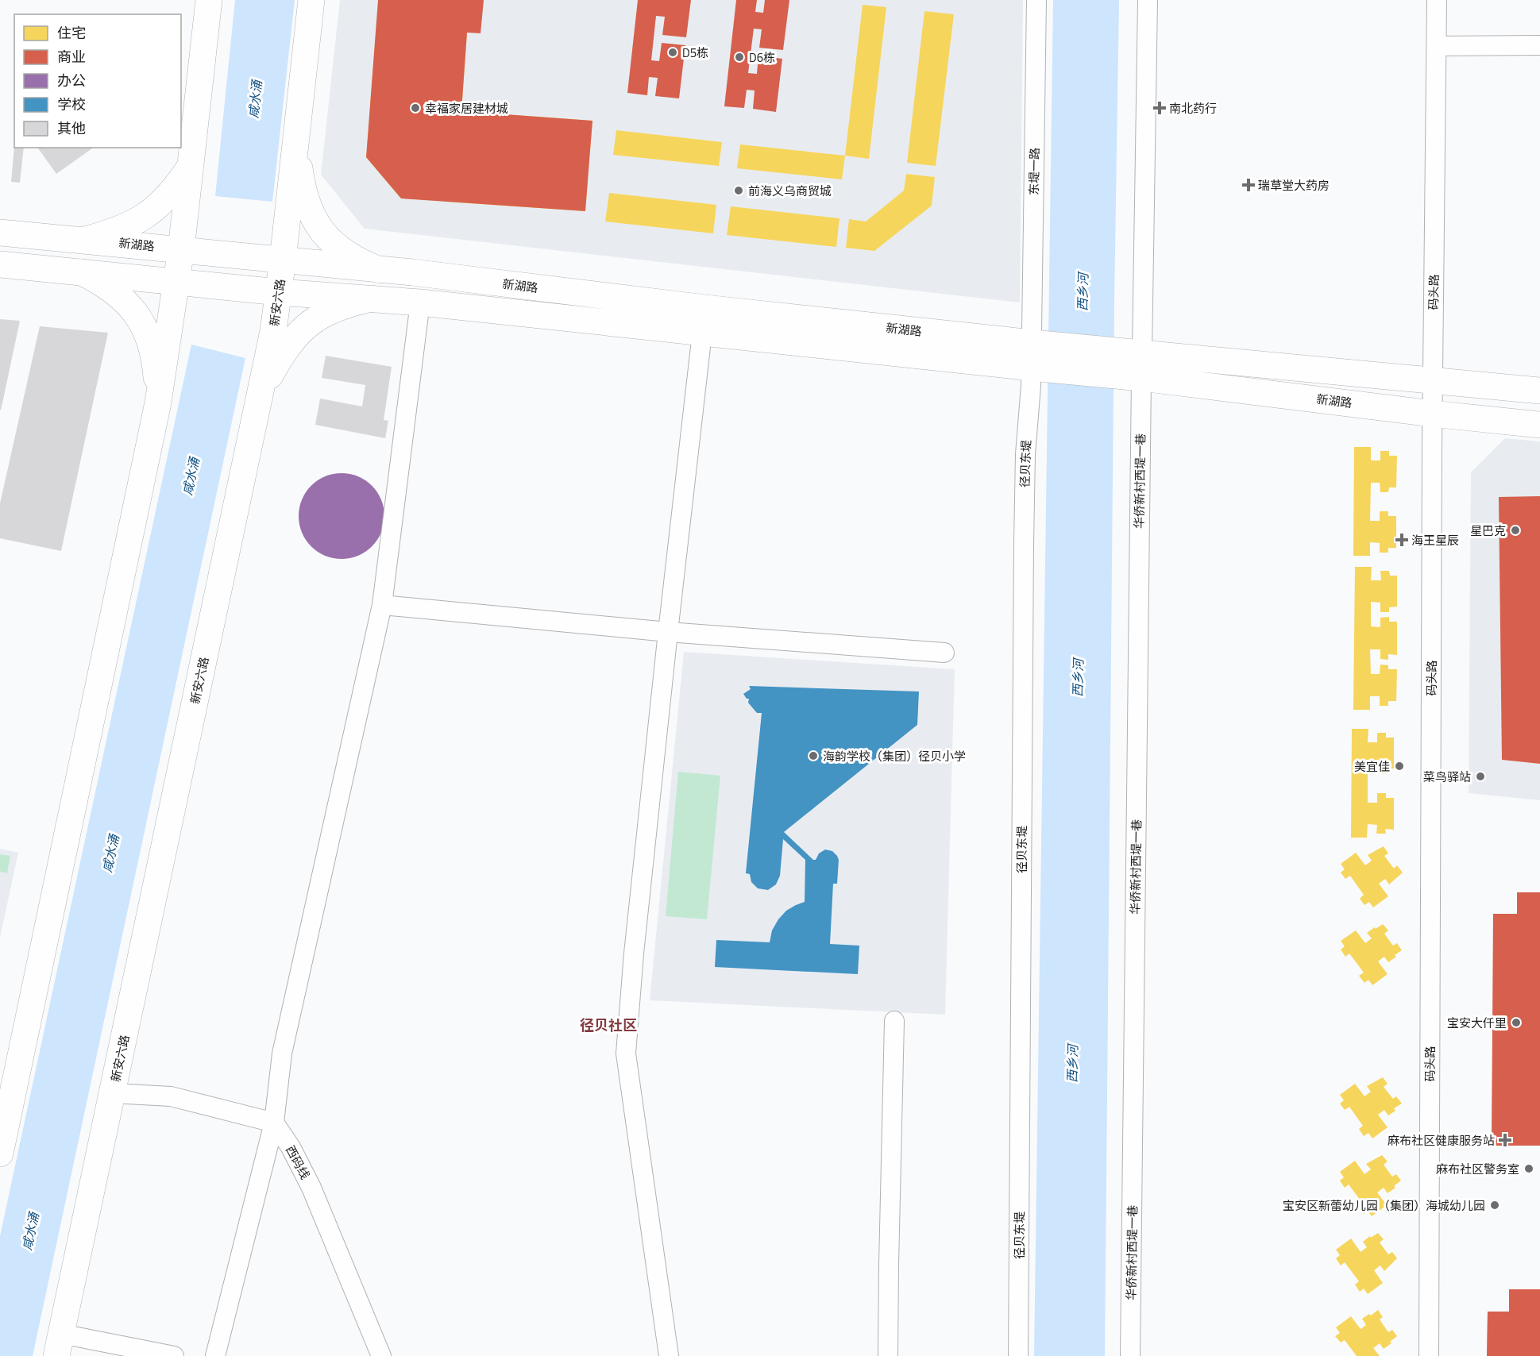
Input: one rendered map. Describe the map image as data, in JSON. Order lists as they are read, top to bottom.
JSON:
{
  "streets": {
    "main road": ["新湖路", "新安六路"],
    "street": [
      "东堤一路",
      "码头路",
      "径贝东堤",
      "华侨新村西堤一巷",
      "西码线"
    ]
  },
  "crossings": [
    ["东堤一路", "新湖路"],
    ["东堤一路", "径贝东堤"],
    ["新湖路", "码头路"],
    ["新湖路", "新安六路"],
    ["新湖路", "径贝东堤"],
    ["新湖路", "华侨新村西堤一巷"]
  ],
  "districts": ["径贝社区"],
  "water": ["咸水涌", "西乡河"],
  "places": {
    "other": [
      "D5栋",
      "D6栋",
      "幸福家居建材城",
      "前海义乌商贸城",
      "星巴克",
      "海韵学校（集团）径贝小学",
      "美宜佳",
      "菜鸟驿站",
      "宝安大仟里",
      "麻布社区警务室",
      "宝安区新蕾幼儿园（集团）海城幼儿园"
    ],
    "health": [
      "南北药行",
      "瑞草堂大药房",
      "海王星辰",
      "麻布社区健康服务站"
    ]
  },
  "legend": [
    "住宅",
    "商业",
    "办公",
    "学校",
    "其他"
  ]
}
